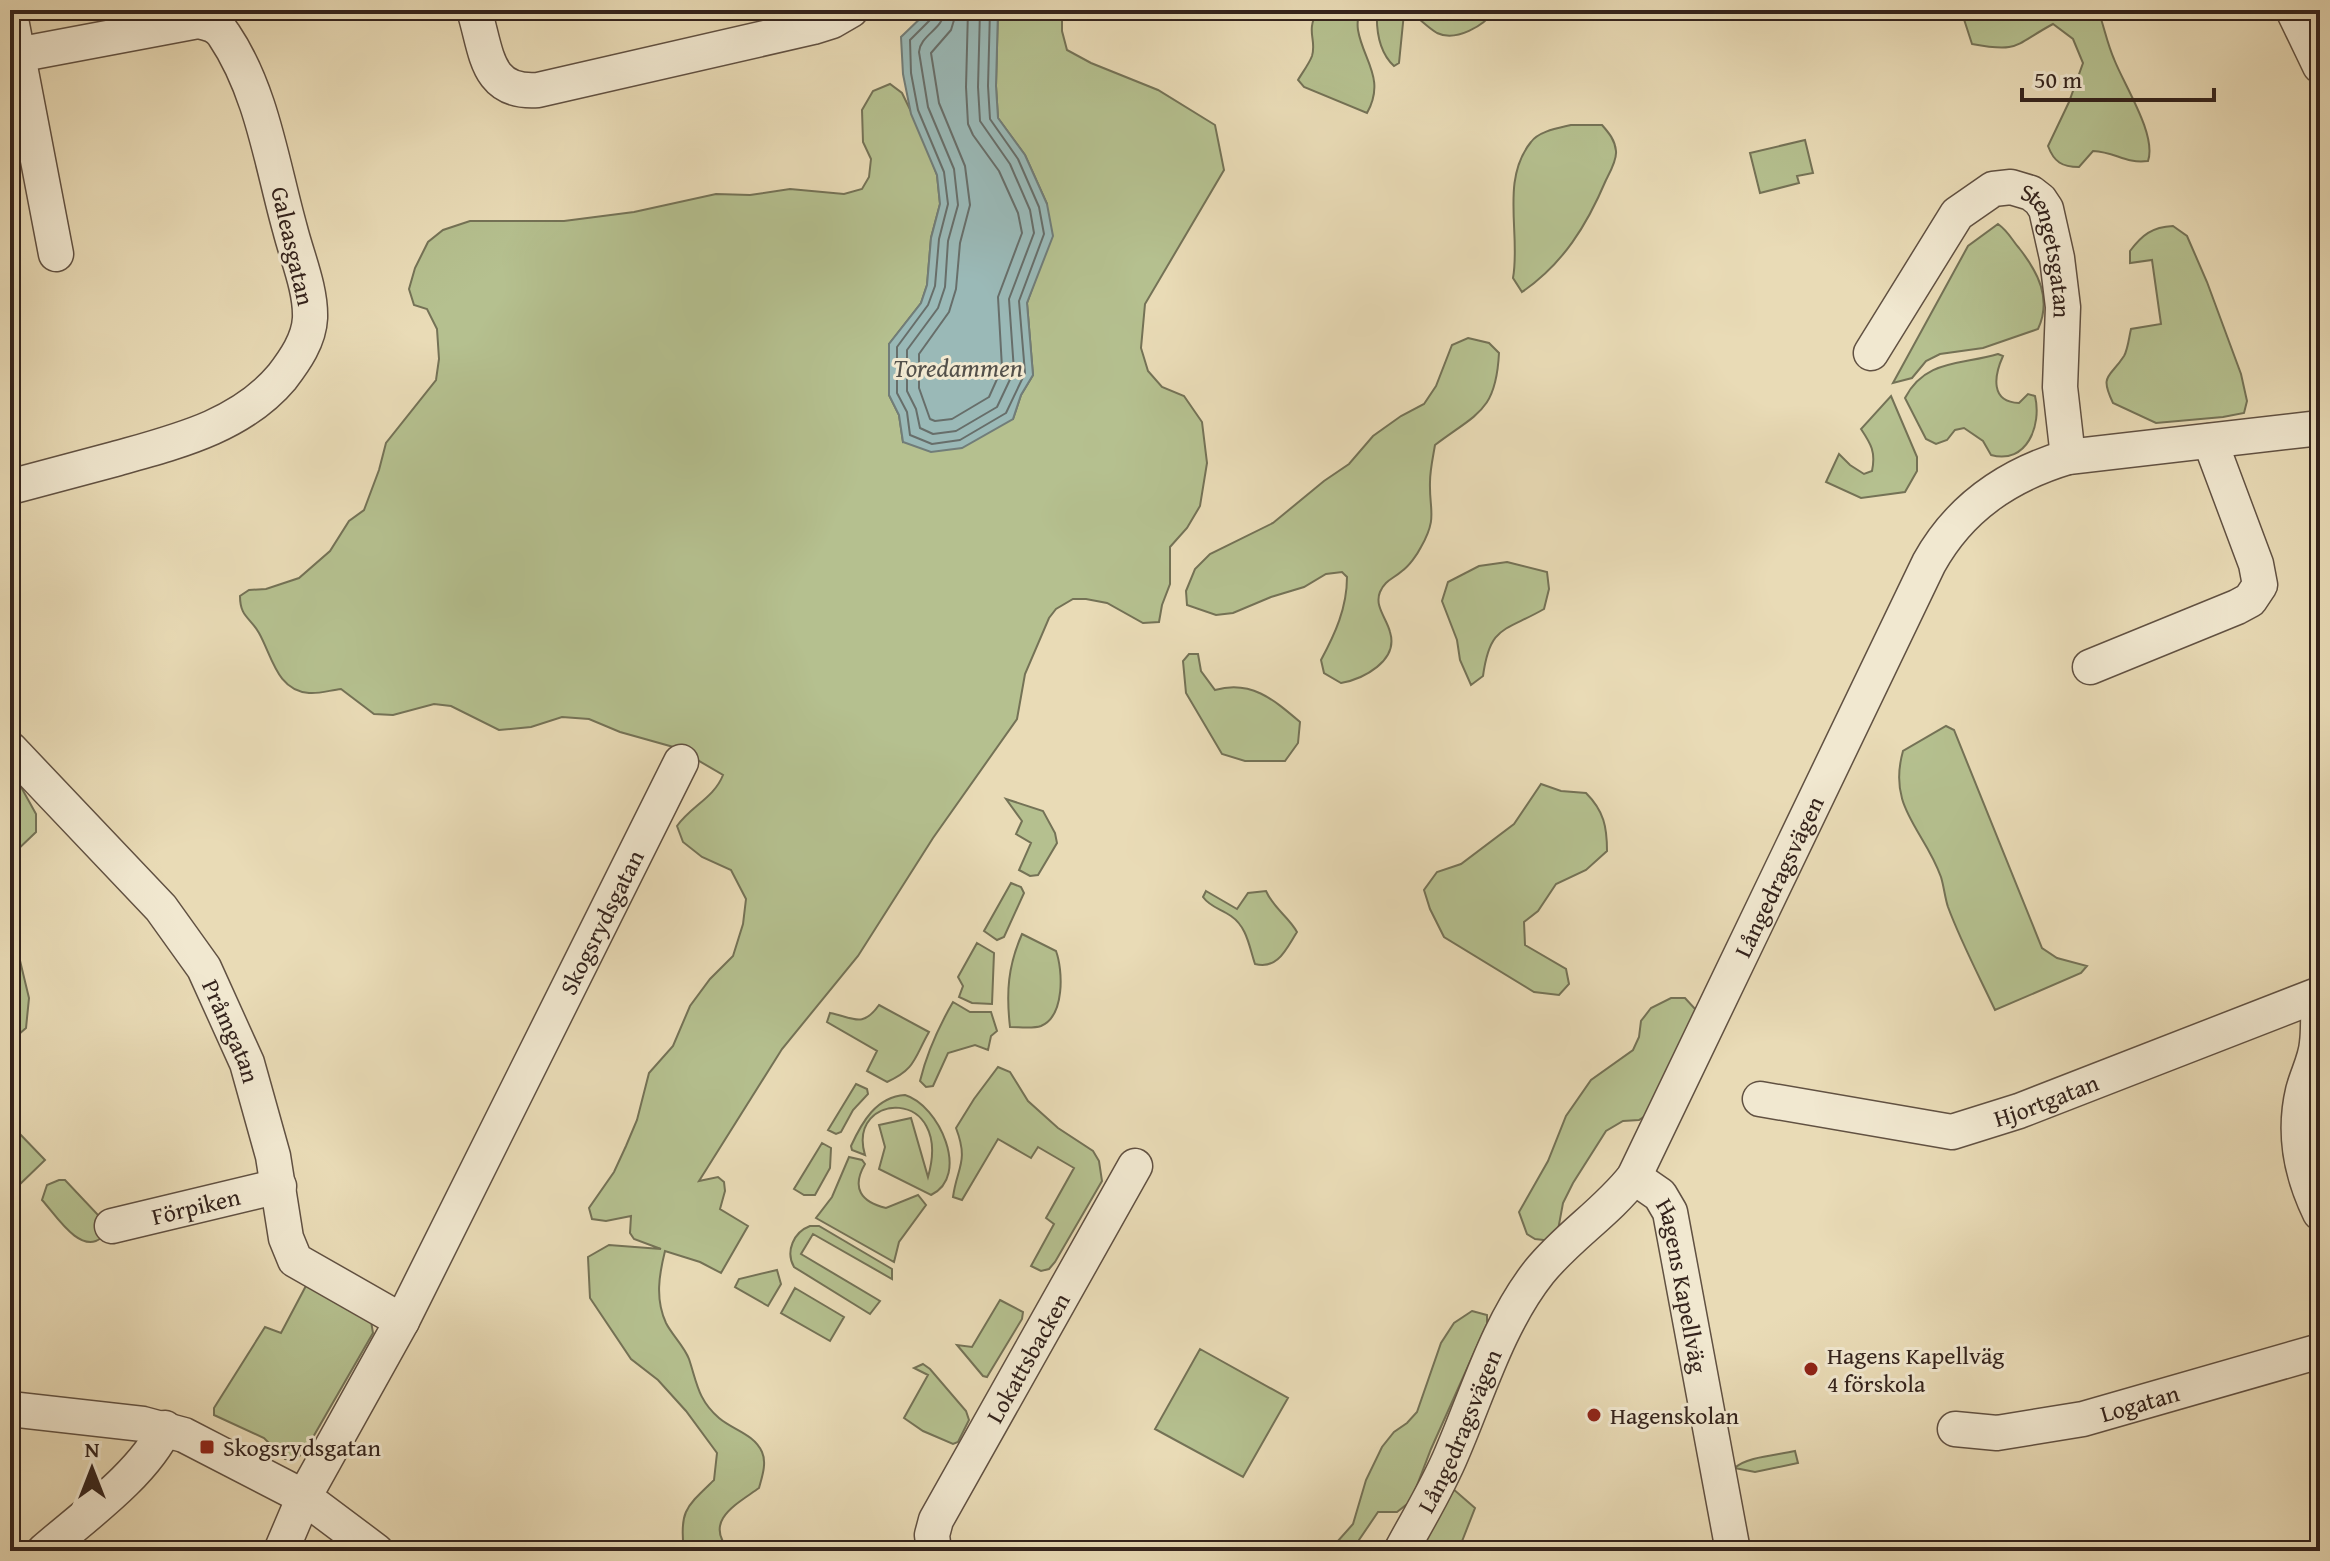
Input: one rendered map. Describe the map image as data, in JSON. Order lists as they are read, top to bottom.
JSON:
{
  "streets": {
    "street": [
      "Galeasgatan",
      "Stengetsgatan",
      "Långedragsvägen",
      "Skogsrydsgatan",
      "Pråmgatan",
      "Hjortgatan",
      "Förpiken",
      "Hagens Kapellväg",
      "Lokattsbacken",
      "Logatan"
    ]
  },
  "crossings": [
    ["Stengetsgatan", "Långedragsvägen"],
    ["Långedragsvägen", "Hagens Kapellväg"],
    ["Skogsrydsgatan", "Pråmgatan"],
    ["Pråmgatan", "Förpiken"]
  ],
  "water": ["Toredammen"],
  "places": {
    "other": ["Hagens Kapellväg 4 förskola", "Hagenskolan"],
    "transit": ["Skogsrydsgatan"]
  },
  "scale_bar": "50 m",
  "north": "top"
}
